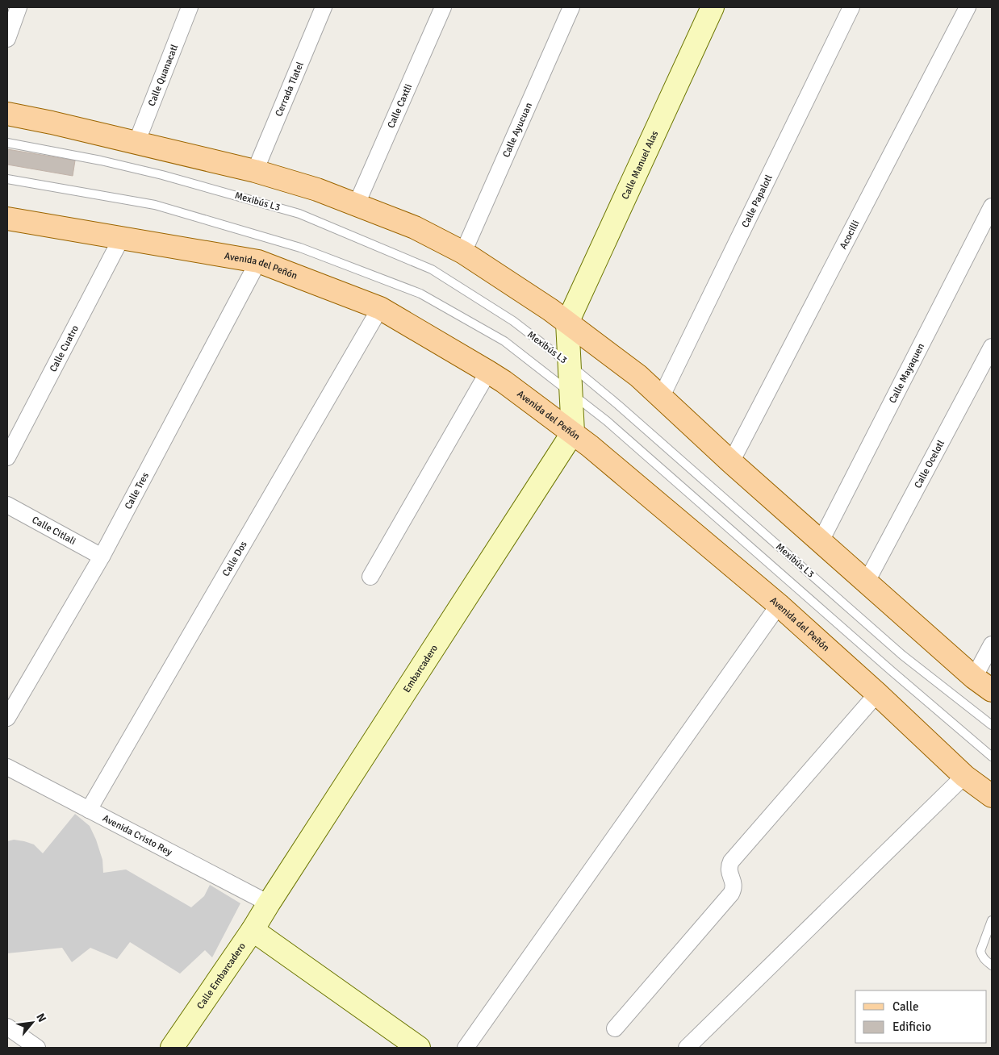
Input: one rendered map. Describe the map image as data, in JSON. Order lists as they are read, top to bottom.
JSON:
{
  "streets": {
    "main road": ["Avenida del Peñón"],
    "street": [
      "Calle Quanacatl",
      "Cerrada Tlatel",
      "Calle Caxtli",
      "Calle Ayucuan",
      "Calle Manuel Alas",
      "Calle Papalotl",
      "Acocilli",
      "Calle Cuatro",
      "Calle Mayaquen",
      "Calle Ocelotl",
      "Calle Tres",
      "Calle Citlali",
      "Calle Dos",
      "Embarcadero",
      "Avenida Cristo Rey",
      "Calle Embarcadero"
    ],
    "lane": ["Mexibús L3"]
  },
  "crossings": [
    ["Avenida del Peñón", "Calle Cuatro"],
    ["Avenida del Peñón", "Calle Tres"],
    ["Avenida del Peñón", "Calle Dos"],
    ["Avenida del Peñón", "Embarcadero"],
    ["Calle Tres", "Calle Citlali"],
    ["Calle Dos", "Avenida Cristo Rey"],
    ["Embarcadero", "Avenida Cristo Rey"],
    ["Embarcadero", "Calle Embarcadero"],
    ["Avenida Cristo Rey", "Calle Embarcadero"]
  ],
  "legend": ["Calle", "Edificio"],
  "north": "top right"
}
